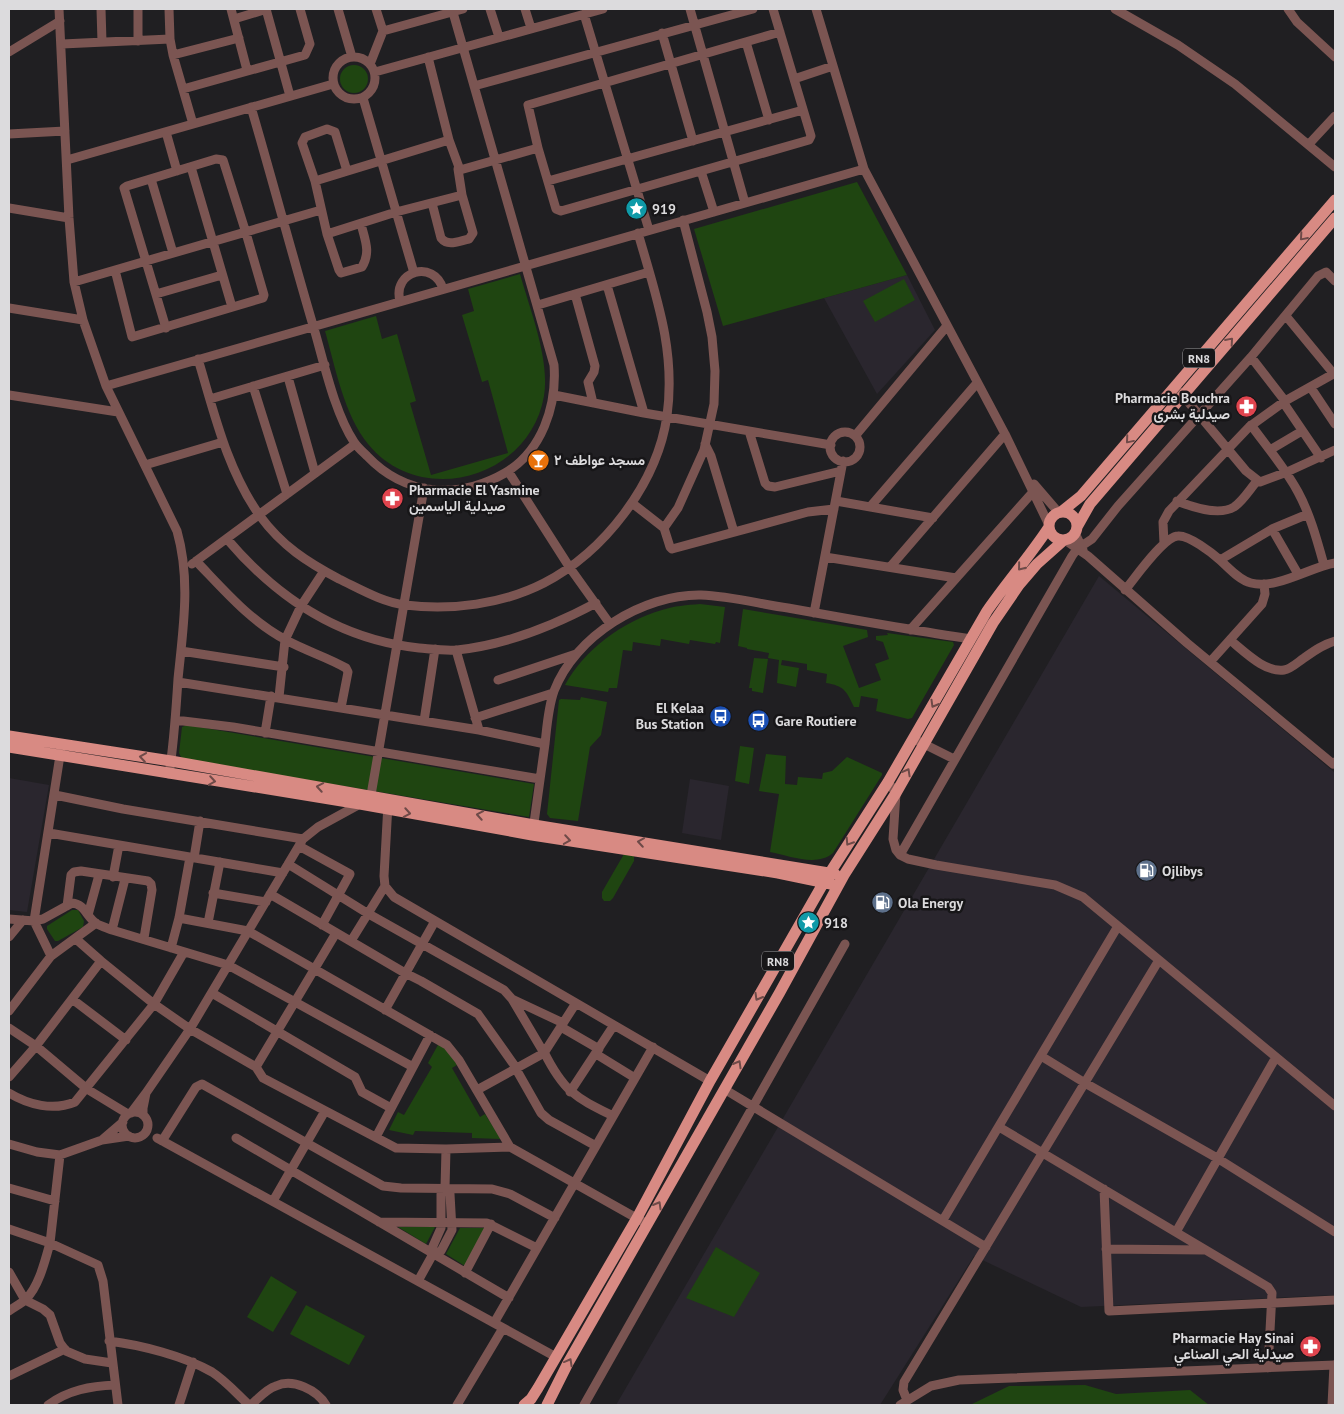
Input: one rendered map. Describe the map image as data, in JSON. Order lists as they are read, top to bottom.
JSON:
{
  "streets": {
    "main road": ["RN8"]
  },
  "places": {
    "place": ["919", "918"],
    "pharmacy": ["Pharmacie Bouchra صيدلية بشرى", "Pharmacie El Yasmine صيدلية الياسمين", "Pharmacie Hay Sinai صيدلية الحي الصناعي"],
    "bar": ["مسجد عواطف ٢"],
    "bus stop": ["El Kelaa Bus Station", "Gare Routiere"],
    "fuel station": ["Ojlibys", "Ola Energy"]
  }
}
